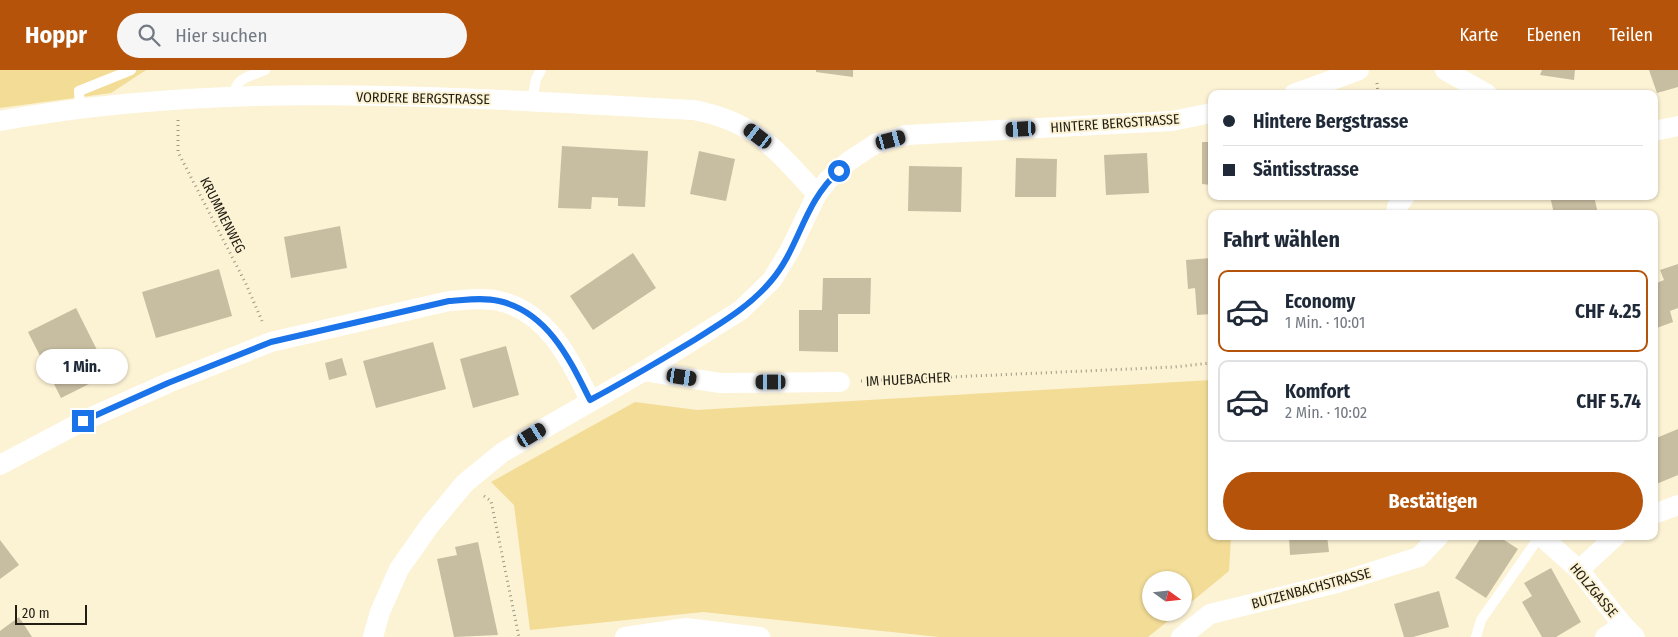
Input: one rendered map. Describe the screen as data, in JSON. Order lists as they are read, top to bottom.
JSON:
{
  "streets": {
    "street": [
      "VORDERE BERGSTRASSE",
      "HINTERE BERGSTRASSE",
      "BUTZENBACHSTRASSE",
      "HOLZGASSE"
    ],
    "path": ["KRUMMENWEG", "IM HUEBACHER"]
  },
  "crossings": [
    ["VORDERE BERGSTRASSE", "HINTERE BERGSTRASSE"],
    ["VORDERE BERGSTRASSE", "KRUMMENWEG"]
  ],
  "scale_bar": "20 m",
  "north": "right",
  "page": {
    "header": "Hoppr",
    "search": "Hier suchen",
    "nav": ["Karte", "Ebenen", "Teilen"],
    "banner": ["Hintere Bergstrasse", "Säntisstrasse"],
    "heading": "Fahrt wählen",
    "list": [
      {
        "name": "Economy",
        "note": "1 Min. · 10:01",
        "value": "CHF 4.25"
      },
      {
        "name": "Komfort",
        "note": "2 Min. · 10:02",
        "value": "CHF 5.74"
      }
    ],
    "bubble": "1 Min.",
    "buttons": "Bestätigen",
    "scale": "20 m"
  }
}
